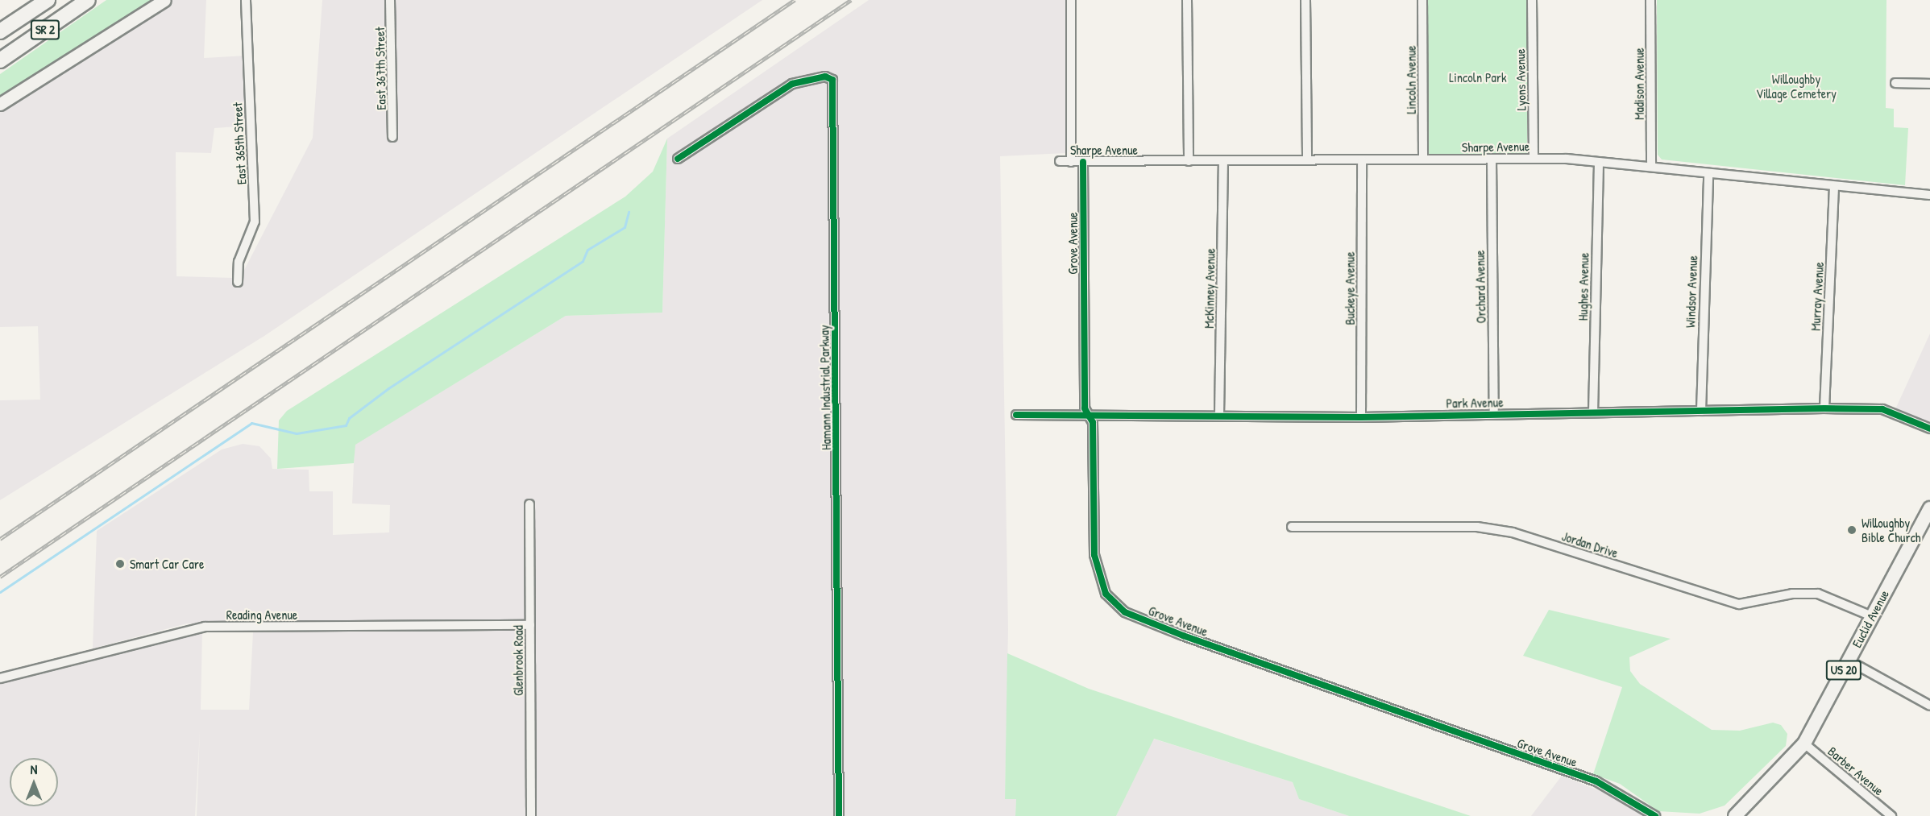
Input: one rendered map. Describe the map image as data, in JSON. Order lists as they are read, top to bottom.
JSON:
{
  "streets": {
    "highway": ["SR 2"],
    "main road": ["Euclid Avenue", "US 20"],
    "street": [
      "East 367th Street",
      "Lincoln Avenue",
      "Lyons Avenue",
      "Madison Avenue",
      "East 365th Street",
      "Sharpe Avenue",
      "Grove Avenue",
      "Orchard Avenue",
      "Hughes Avenue",
      "McKinney Avenue",
      "Buckeye Avenue",
      "Windsor Avenue",
      "Murray Avenue",
      "Hamann Industrial Parkway",
      "Park Avenue",
      "Jordan Drive",
      "Reading Avenue",
      "Glenbrook Road",
      "Barber Avenue"
    ]
  },
  "crossings": [
    ["Lincoln Avenue", "Sharpe Avenue"],
    ["Lyons Avenue", "Sharpe Avenue"],
    ["Madison Avenue", "Sharpe Avenue"],
    ["Sharpe Avenue", "Grove Avenue"],
    ["Sharpe Avenue", "Orchard Avenue"],
    ["Sharpe Avenue", "Hughes Avenue"],
    ["Sharpe Avenue", "McKinney Avenue"],
    ["Sharpe Avenue", "Buckeye Avenue"],
    ["Sharpe Avenue", "Windsor Avenue"],
    ["Sharpe Avenue", "Murray Avenue"],
    ["Grove Avenue", "Park Avenue"],
    ["Orchard Avenue", "Park Avenue"],
    ["Hughes Avenue", "Park Avenue"],
    ["McKinney Avenue", "Park Avenue"],
    ["Buckeye Avenue", "Park Avenue"],
    ["Windsor Avenue", "Park Avenue"],
    ["Murray Avenue", "Park Avenue"],
    ["Jordan Drive", "Euclid Avenue"],
    ["Reading Avenue", "Glenbrook Road"],
    ["Euclid Avenue", "Barber Avenue"]
  ],
  "parks": ["Lincoln Park", "Willoughby Village Cemetery"],
  "places": ["Willoughby Bible Church", "Smart Car Care"],
  "north": "top"
}
